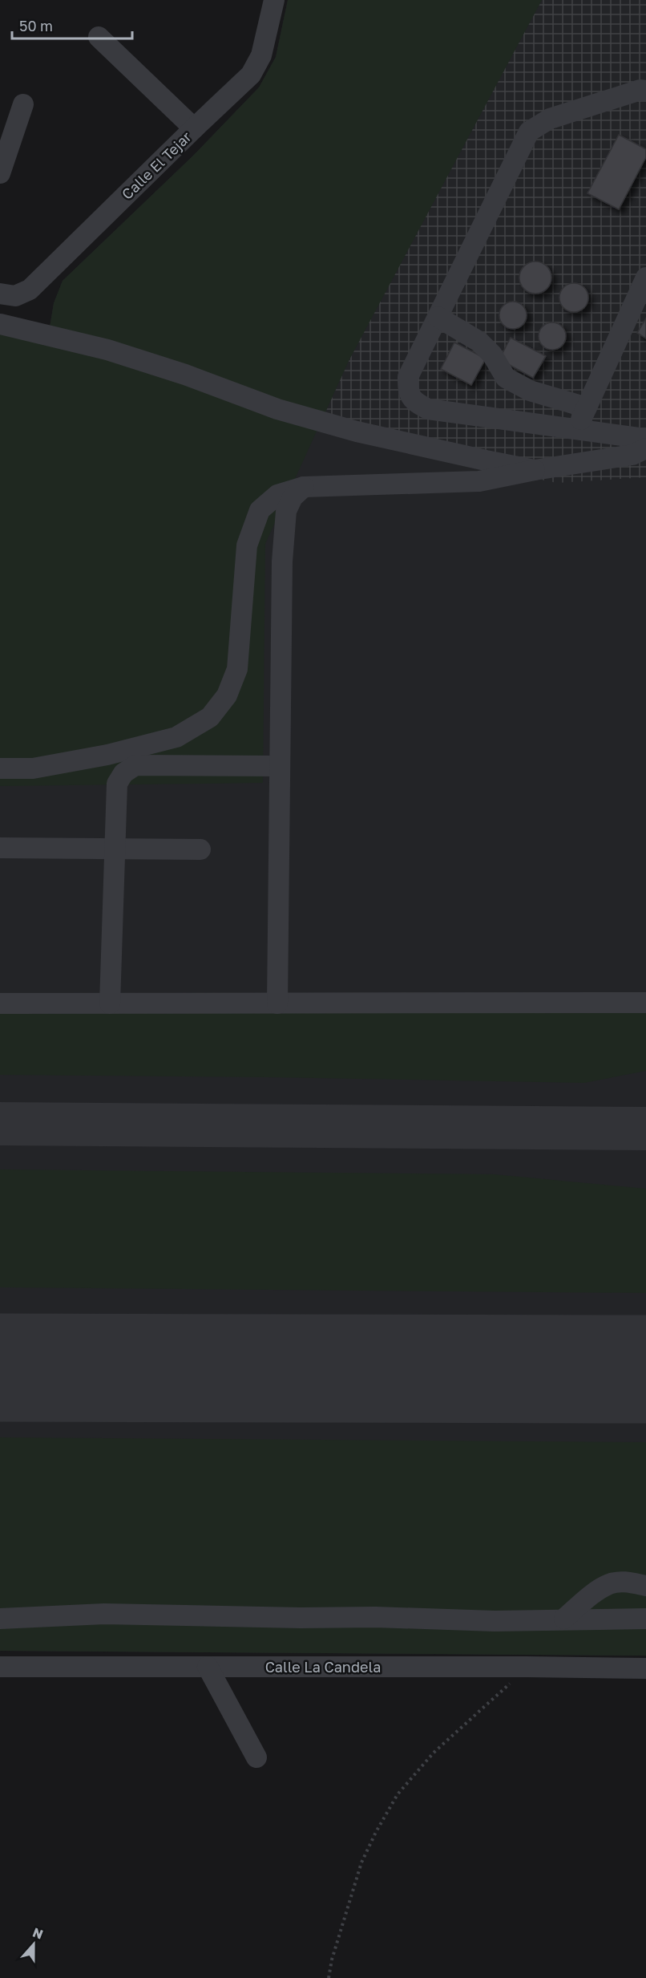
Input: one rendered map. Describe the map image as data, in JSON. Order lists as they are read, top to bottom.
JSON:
{
  "streets": {
    "street": ["Calle El Tejar", "Calle La Candela"]
  },
  "scale_bar": "50 m",
  "north": "top"
}
